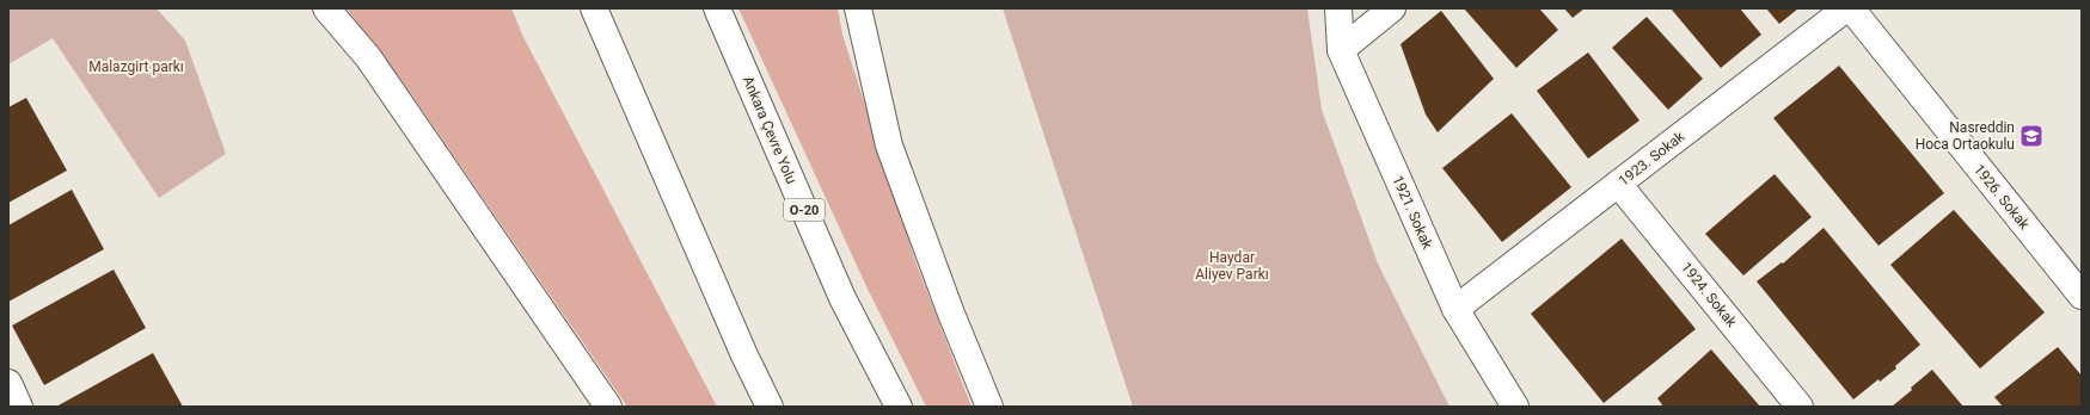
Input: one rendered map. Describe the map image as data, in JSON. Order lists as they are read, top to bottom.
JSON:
{
  "streets": {
    "main road": [
      "Ankara Çevre Yolu",
      "1923. Sokak",
      "1926. Sokak",
      "O-20",
      "1921. Sokak",
      "1924. Sokak"
    ]
  },
  "crossings": [
    ["1923. Sokak", "1921. Sokak"],
    ["1923. Sokak", "1924. Sokak"]
  ],
  "parks": ["Malazgirt parkı", "Haydar Aliyev Parkı"],
  "places": {
    "school or university": ["Nasreddin Hoca Ortaokulu"]
  }
}
